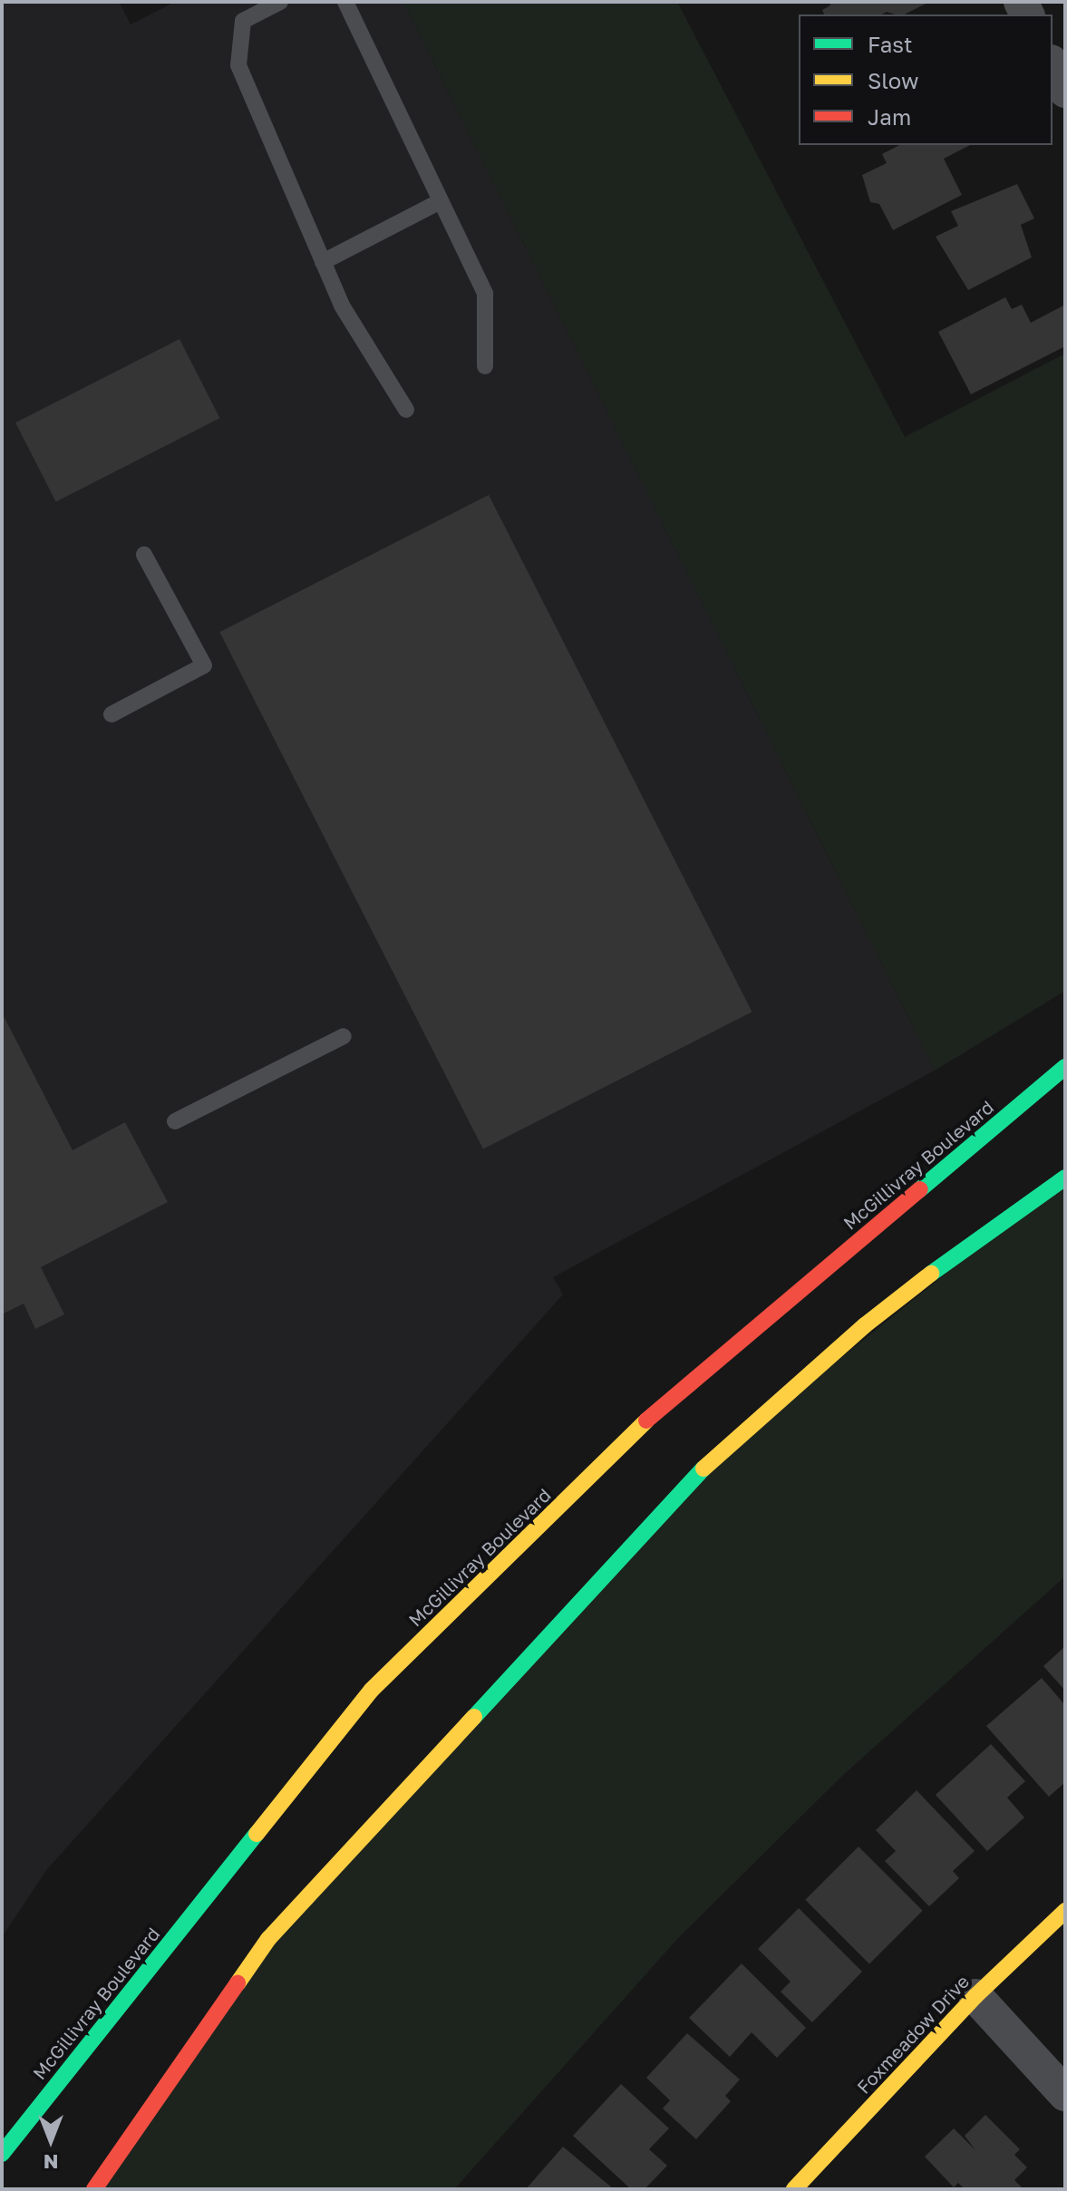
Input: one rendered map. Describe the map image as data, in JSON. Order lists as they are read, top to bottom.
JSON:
{
  "streets": {
    "main road": ["McGillivray Boulevard", "Foxmeadow Drive"]
  },
  "legend": ["Fast", "Slow", "Jam"],
  "north": "bottom"
}
